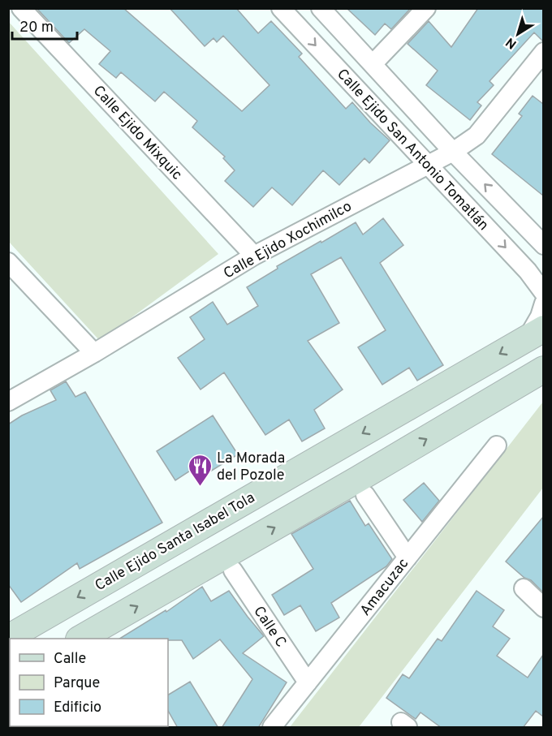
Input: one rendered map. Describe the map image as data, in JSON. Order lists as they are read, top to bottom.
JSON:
{
  "streets": {
    "street": [
      "Calle Ejido Mixquic",
      "Calle Ejido San Antonio Tomatlán",
      "Calle Ejido Xochimilco",
      "Calle Ejido Santa Isabel Tola",
      "Amacuzac",
      "Calle C"
    ]
  },
  "crossings": [
    ["Calle Ejido Mixquic", "Calle Ejido Xochimilco"],
    ["Calle Ejido San Antonio Tomatlán", "Calle Ejido Xochimilco"],
    ["Amacuzac", "Calle C"]
  ],
  "places": {
    "restaurant": ["La Morada del Pozole"]
  },
  "legend": ["Calle", "Parque", "Edificio"],
  "scale_bar": "20 m",
  "north": "bottom left"
}
